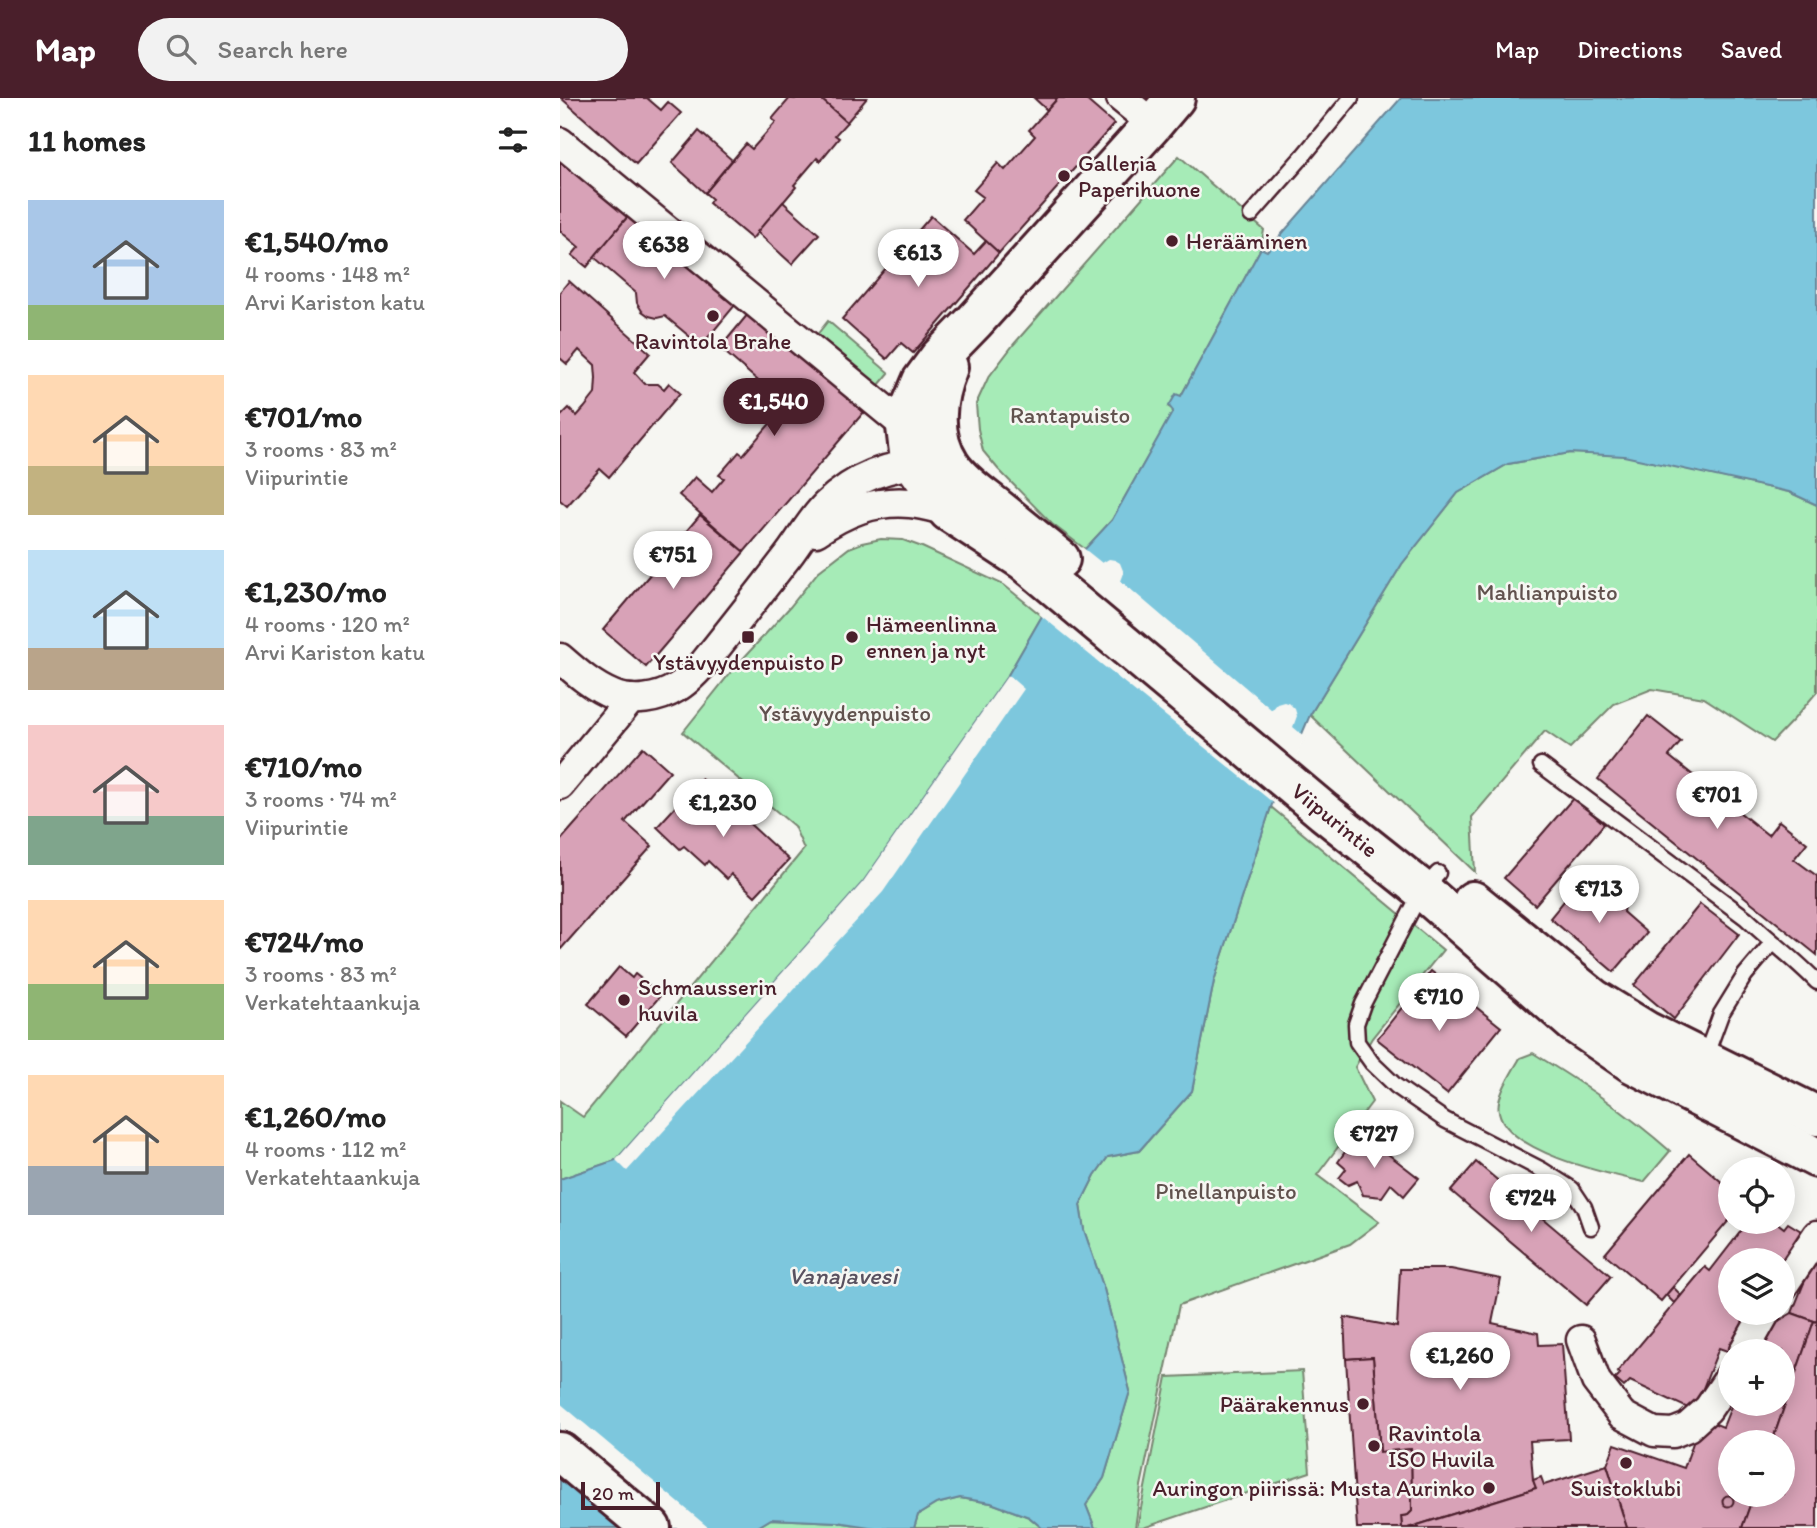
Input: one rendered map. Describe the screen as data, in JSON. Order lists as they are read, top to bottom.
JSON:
{
  "streets": {
    "main road": ["Viipurintie"]
  },
  "water": ["Vanajavesi"],
  "parks": [
    "Rantapuisto",
    "Mahlianpuisto",
    "Ystävyydenpuisto",
    "Pinellanpuisto"
  ],
  "places": {
    "other": [
      "Galleria Paperihuone",
      "Herääminen",
      "Ravintola Brahe",
      "Hämeenlinna ennen ja nyt",
      "Schmausserin huvila",
      "Päärakennus",
      "Ravintola ISO Huvila",
      "Suistoklubi",
      "Auringon piirissä: Musta Aurinko"
    ],
    "transit": ["Ystävyydenpuisto P"]
  },
  "scale_bar": "20 m",
  "page": {
    "header": "Map",
    "search": "Search here",
    "nav": ["Map", "Directions", "Saved"],
    "heading": "11 homes",
    "list": [
      {
        "name": "€1,540/mo",
        "note": "4 rooms · 148 m² · Arvi Kariston katu"
      },
      {
        "name": "€701/mo",
        "note": "3 rooms · 83 m² · Viipurintie"
      },
      {
        "name": "€1,230/mo",
        "note": "4 rooms · 120 m² · Arvi Kariston katu"
      },
      {
        "name": "€710/mo",
        "note": "3 rooms · 74 m² · Viipurintie"
      },
      {
        "name": "€724/mo",
        "note": "3 rooms · 83 m² · Verkatehtaankuja"
      },
      {
        "name": "€1,260/mo",
        "note": "4 rooms · 112 m² · Verkatehtaankuja"
      }
    ],
    "price": [
      "€638",
      "€613",
      "€1,540",
      "€751",
      "€701",
      "€1,230",
      "€713",
      "€710",
      "€727",
      "€724",
      "€1,260"
    ],
    "map_buttons": ["+", "−"],
    "scale": "20 m"
  }
}
